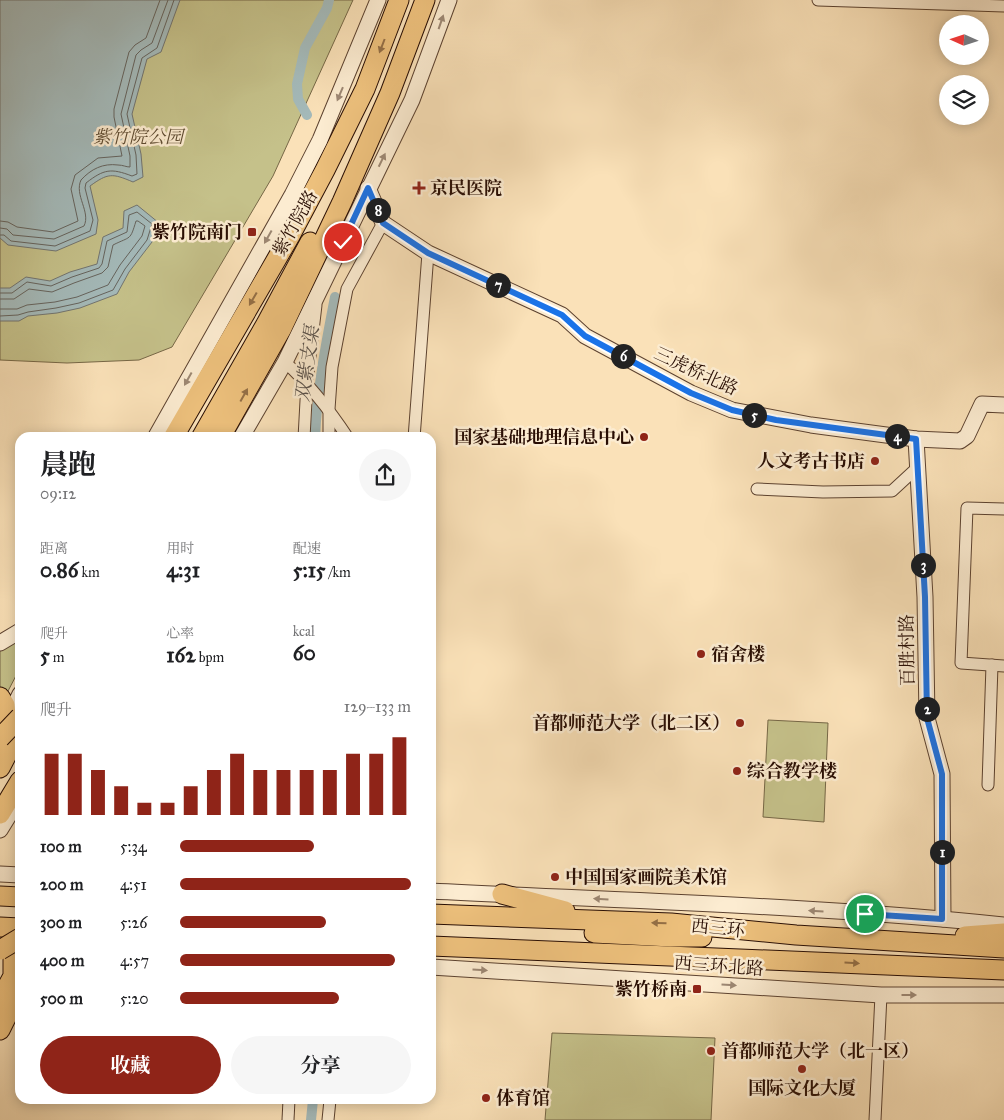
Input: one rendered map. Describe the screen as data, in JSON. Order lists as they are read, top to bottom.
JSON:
{
  "streets": {
    "highway": ["紫竹院路", "西三环"],
    "street": ["三虎桥北路", "百胜村路", "西三环北路"]
  },
  "crossings": [
    ["三虎桥北路", "百胜村路"]
  ],
  "water": ["双紫支渠"],
  "parks": ["紫竹院公园"],
  "places": {
    "health": ["京民医院"],
    "transit": ["紫竹院南门", "紫竹桥南"],
    "other": [
      "国家基础地理信息中心",
      "人文考古书店",
      "宿舍楼",
      "首都师范大学（北二区）",
      "综合教学楼",
      "中国国家画院美术馆",
      "首都师范大学（北一区）",
      "国际文化大厦",
      "体育馆"
    ]
  },
  "north": "left",
  "page": {
    "pins": [
      "8",
      "7",
      "6",
      "5",
      "4",
      "3",
      "2",
      "1"
    ],
    "heading": ["晨跑", "09:12"],
    "stats": [
      ["距离", "0.86 km"],
      ["用时", "4:31"],
      ["配速", "5:15 /km"],
      ["爬升", "5 m"],
      ["心率", "162 bpm"],
      ["kcal", "60"]
    ],
    "chart": ["爬升", "129–133 m"],
    "list": [
      {
        "name": "100 m",
        "note": "5:34"
      },
      {
        "name": "200 m",
        "note": "4:51"
      },
      {
        "name": "300 m",
        "note": "5:26"
      },
      {
        "name": "400 m",
        "note": "4:57"
      },
      {
        "name": "500 m",
        "note": "5:20"
      }
    ],
    "buttons": ["收藏", "分享"]
  }
}
